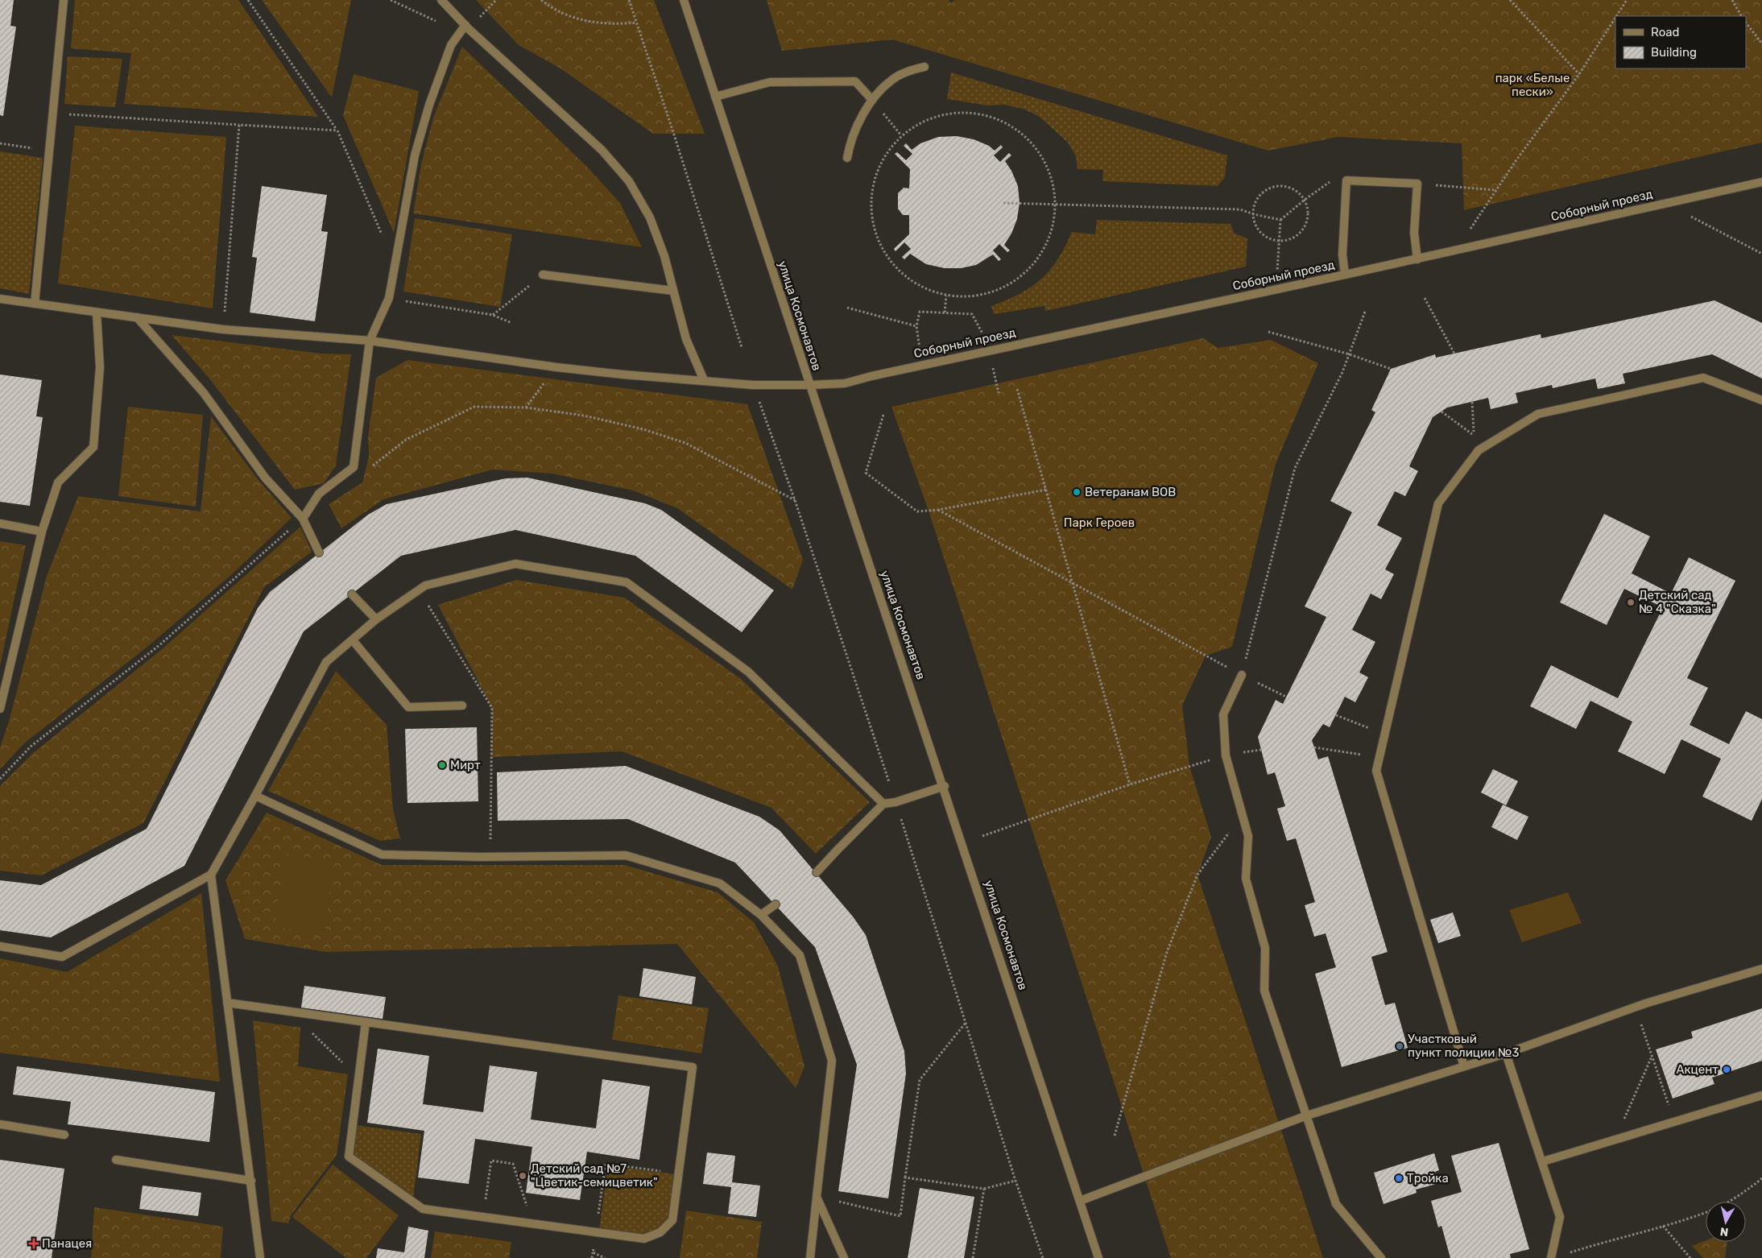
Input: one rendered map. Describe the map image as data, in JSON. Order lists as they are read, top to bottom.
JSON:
{
  "streets": {
    "street": ["Соборный проезд", "улица Космонавтов"]
  },
  "crossings": [
    ["Соборный проезд", "улица Космонавтов"]
  ],
  "parks": ["парк «Белые пески»", "Парк Героев"],
  "places": {
    "other": [
      "Ветеранам ВОВ",
      "Детский сад № 4 \"Сказка\"",
      "Мирт",
      "Участковый пункт полиции №3",
      "Акцент",
      "Детский сад №7 \"Цветик-семицветик\"",
      "Тройка"
    ],
    "health": ["Панацея"]
  },
  "legend": ["Road", "Building"],
  "north": "bottom"
}
